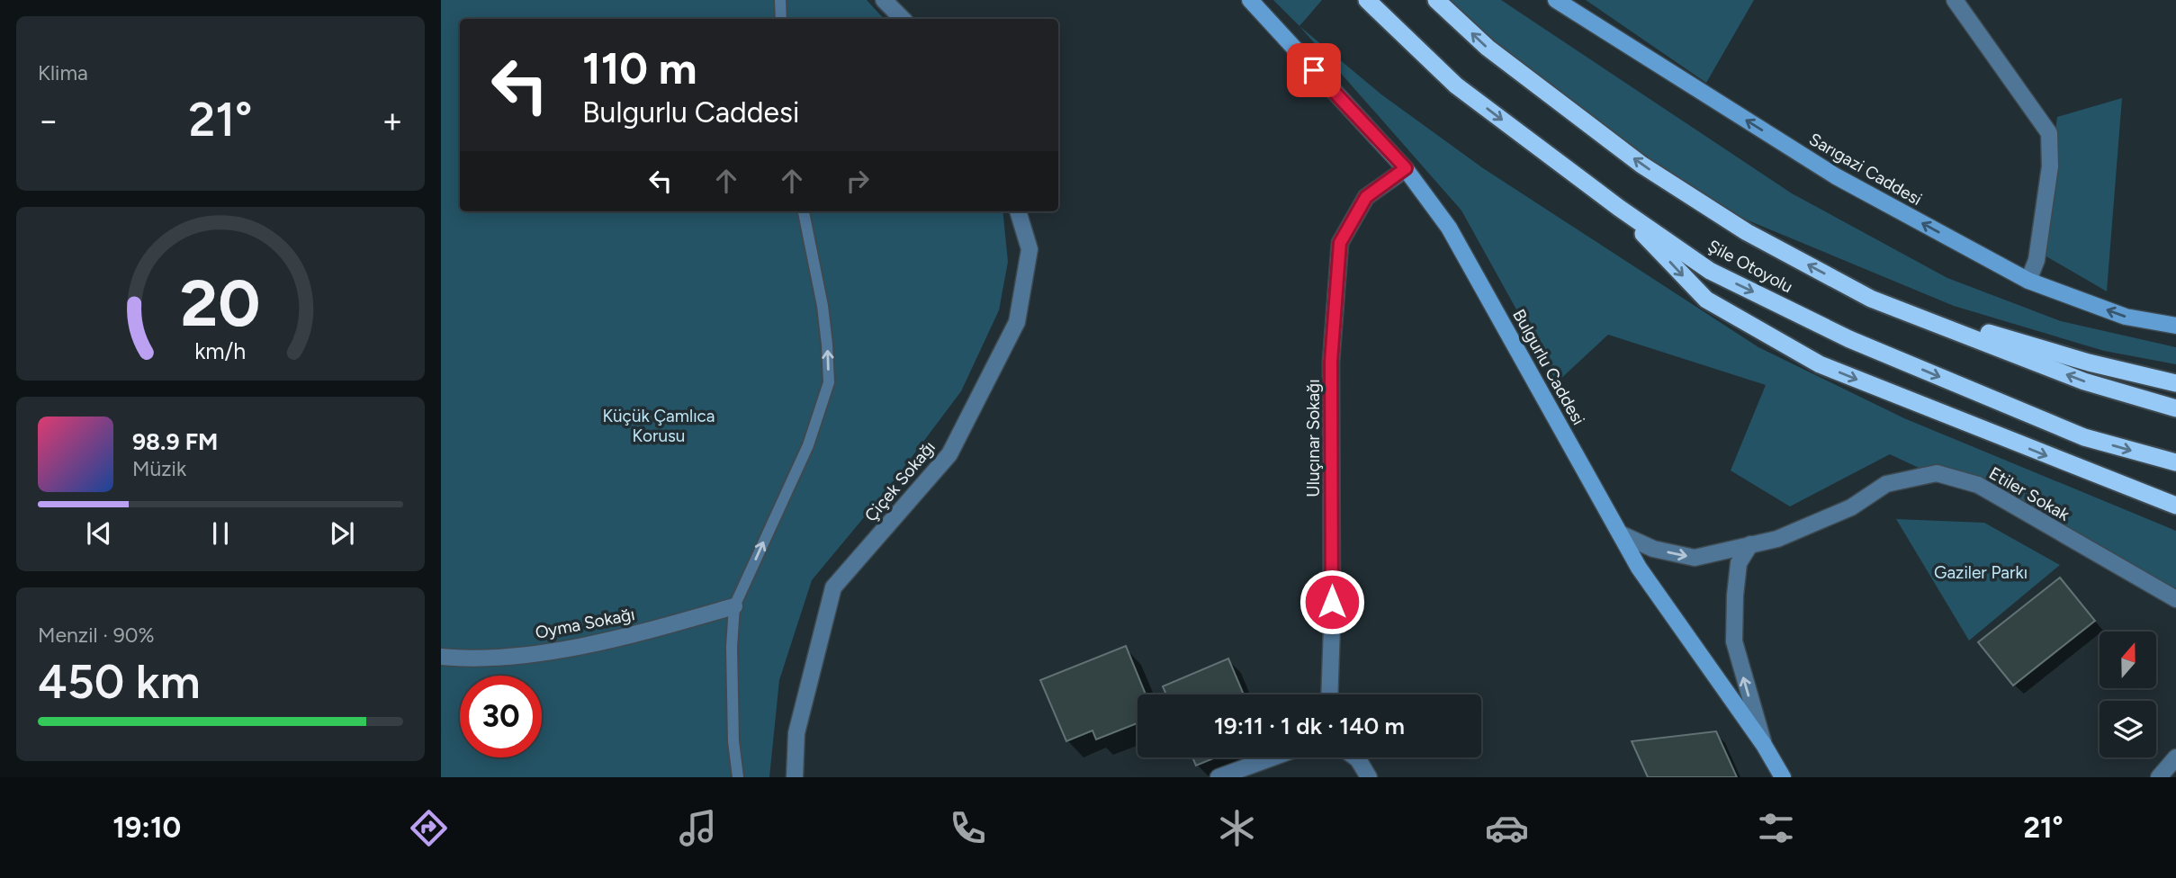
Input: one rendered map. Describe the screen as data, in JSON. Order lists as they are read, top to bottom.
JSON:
{
  "streets": {
    "highway": ["Şile Otoyolu"],
    "main road": ["Sarıgazi Caddesi", "Bulgurlu Caddesi"],
    "street": [
      "Uluçınar Sokağı",
      "Çiçek Sokağı",
      "Etiler Sokak",
      "Oyma Sokağı"
    ]
  },
  "crossings": [
    ["Bulgurlu Caddesi", "Uluçınar Sokağı"],
    ["Bulgurlu Caddesi", "Etiler Sokak"]
  ],
  "one_way": ["Sarıgazi Caddesi"],
  "parks": ["Küçük Çamlıca Korusu", "Gaziler Parkı"],
  "north": "top",
  "page": {
    "tile": [
      "Klima",
      ["Menzil · 90%", "450 km"]
    ],
    "turn": ["110 m", "Bulgurlu Caddesi"],
    "heat": ["−", "21°", "+"],
    "song": ["98.9 FM", "Müzik"],
    "limit": "30",
    "trip": "19:11 · 1 dk · 140 m",
    "tabs": ["19:10", "21°"],
    "gauge": ["20", "km/h"]
  }
}
